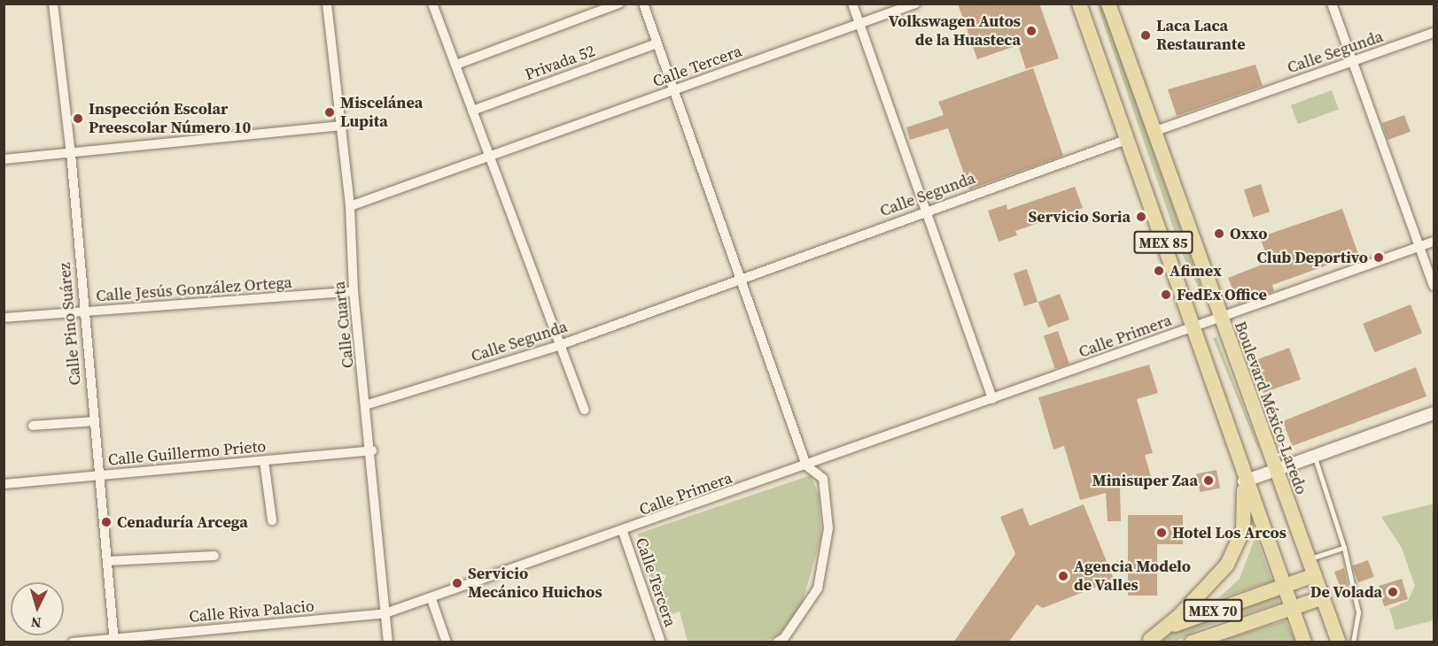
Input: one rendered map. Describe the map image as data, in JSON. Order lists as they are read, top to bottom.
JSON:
{
  "streets": {
    "main road": ["MEX 85", "Boulevard México-Laredo", "MEX 70"],
    "street": [
      "Calle Segunda",
      "Privada 52",
      "Calle Tercera",
      "Calle Jesús González Ortega",
      "Calle Pino Suárez",
      "Calle Cuarta",
      "Calle Primera",
      "Calle Guillermo Prieto",
      "Calle Riva Palacio"
    ]
  },
  "crossings": [
    ["Calle Segunda", "MEX 85"],
    ["Calle Segunda", "Calle Cuarta"],
    ["Calle Segunda", "Boulevard México-Laredo"],
    ["Calle Tercera", "Calle Cuarta"],
    ["Calle Tercera", "Calle Primera"],
    ["MEX 85", "Calle Primera"],
    ["MEX 85", "MEX 70"],
    ["Calle Jesús González Ortega", "Calle Pino Suárez"],
    ["Calle Jesús González Ortega", "Calle Cuarta"],
    ["Calle Pino Suárez", "Calle Guillermo Prieto"],
    ["Calle Pino Suárez", "Calle Riva Palacio"],
    ["Calle Cuarta", "Calle Guillermo Prieto"],
    ["Calle Cuarta", "Calle Riva Palacio"],
    ["Calle Primera", "Boulevard México-Laredo"],
    ["Calle Primera", "Calle Riva Palacio"],
    ["Boulevard México-Laredo", "MEX 70"]
  ],
  "places": [
    "Volkswagen Autos de la Huasteca",
    "Laca Laca Restaurante",
    "Miscelánea Lupita",
    "Inspección Escolar Preescolar Número 10",
    "Servicio Soria",
    "Oxxo",
    "Club Deportivo",
    "Afimex",
    "FedEx Office",
    "Minisuper Zaa",
    "Cenaduría Arcega",
    "Hotel Los Arcos",
    "Agencia Modelo de Valles",
    "Servicio Mecánico Huichos",
    "De Volada"
  ],
  "north": "bottom"
}
